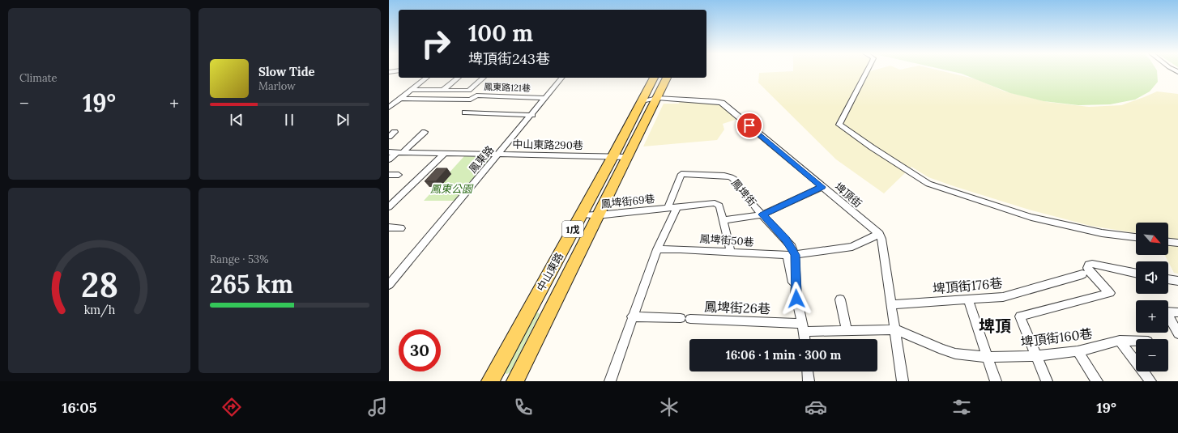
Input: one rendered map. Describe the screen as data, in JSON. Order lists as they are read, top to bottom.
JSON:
{
  "streets": {
    "main road": ["1戊", "中山東路"],
    "street": [
      "鳳東路121巷",
      "中山東路290巷",
      "鳳東路",
      "鳳埤街",
      "埤頂街",
      "鳳埤街69巷",
      "鳳埤街50巷",
      "埤頂街176巷",
      "鳳埤街26巷",
      "埤頂街160巷"
    ]
  },
  "crossings": [
    ["鳳東路121巷", "鳳東路"],
    ["中山東路290巷", "鳳東路"],
    ["中山東路290巷", "中山東路"],
    ["鳳埤街", "鳳埤街69巷"],
    ["鳳埤街", "鳳埤街50巷"],
    ["鳳埤街", "鳳埤街26巷"],
    ["埤頂街", "鳳埤街50巷"],
    ["埤頂街", "中山東路"],
    ["鳳埤街69巷", "中山東路"],
    ["鳳埤街26巷", "埤頂街160巷"]
  ],
  "districts": ["埤頂"],
  "parks": ["鳳東公園"],
  "north": "bottom right",
  "page": {
    "tile": [
      "Climate",
      ["Range · 53%", "265 km"]
    ],
    "turn": ["100 m", "埤頂街243巷"],
    "song": ["Slow Tide", "Marlow"],
    "heat": ["−", "19°", "+"],
    "map_buttons": ["+", "−"],
    "limit": "30",
    "trip": "16:06 · 1 min · 300 m",
    "tabs": ["16:05", "19°"],
    "gauge": ["28", "km/h"]
  }
}
